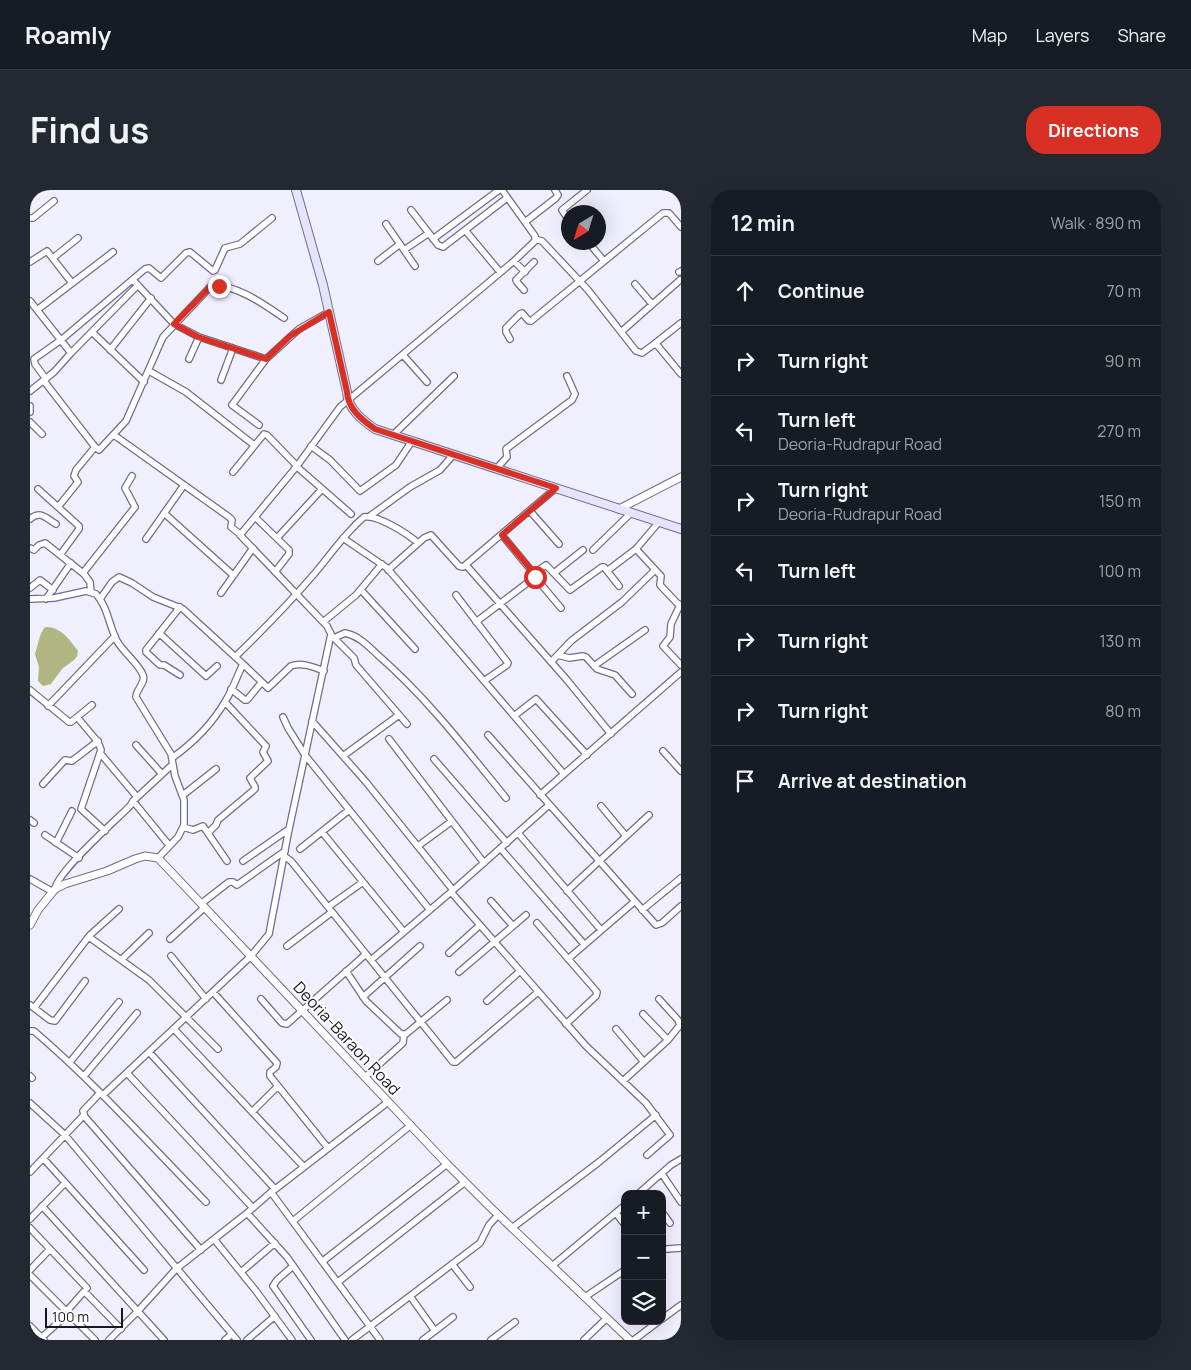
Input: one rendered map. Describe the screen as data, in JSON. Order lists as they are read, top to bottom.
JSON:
{
  "streets": {
    "street": ["Deoria-Baraon Road"]
  },
  "scale_bar": "100 m",
  "north": "bottom left",
  "page": {
    "header": "Roamly",
    "nav": ["Map", "Layers", "Share"],
    "title": "Find us",
    "buttons": "Directions",
    "heading": ["12 min", "Walk · 890 m"],
    "list": [
      ["Continue", "70 m"],
      ["Turn right", "90 m"],
      ["Turn left", "Deoria-Rudrapur Road", "270 m"],
      ["Turn right", "Deoria-Rudrapur Road", "150 m"],
      ["Turn left", "100 m"],
      ["Turn right", "130 m"],
      ["Turn right", "80 m"],
      "Arrive at destination"
    ],
    "map_buttons": ["+", "−"],
    "scale": "100 m"
  }
}
